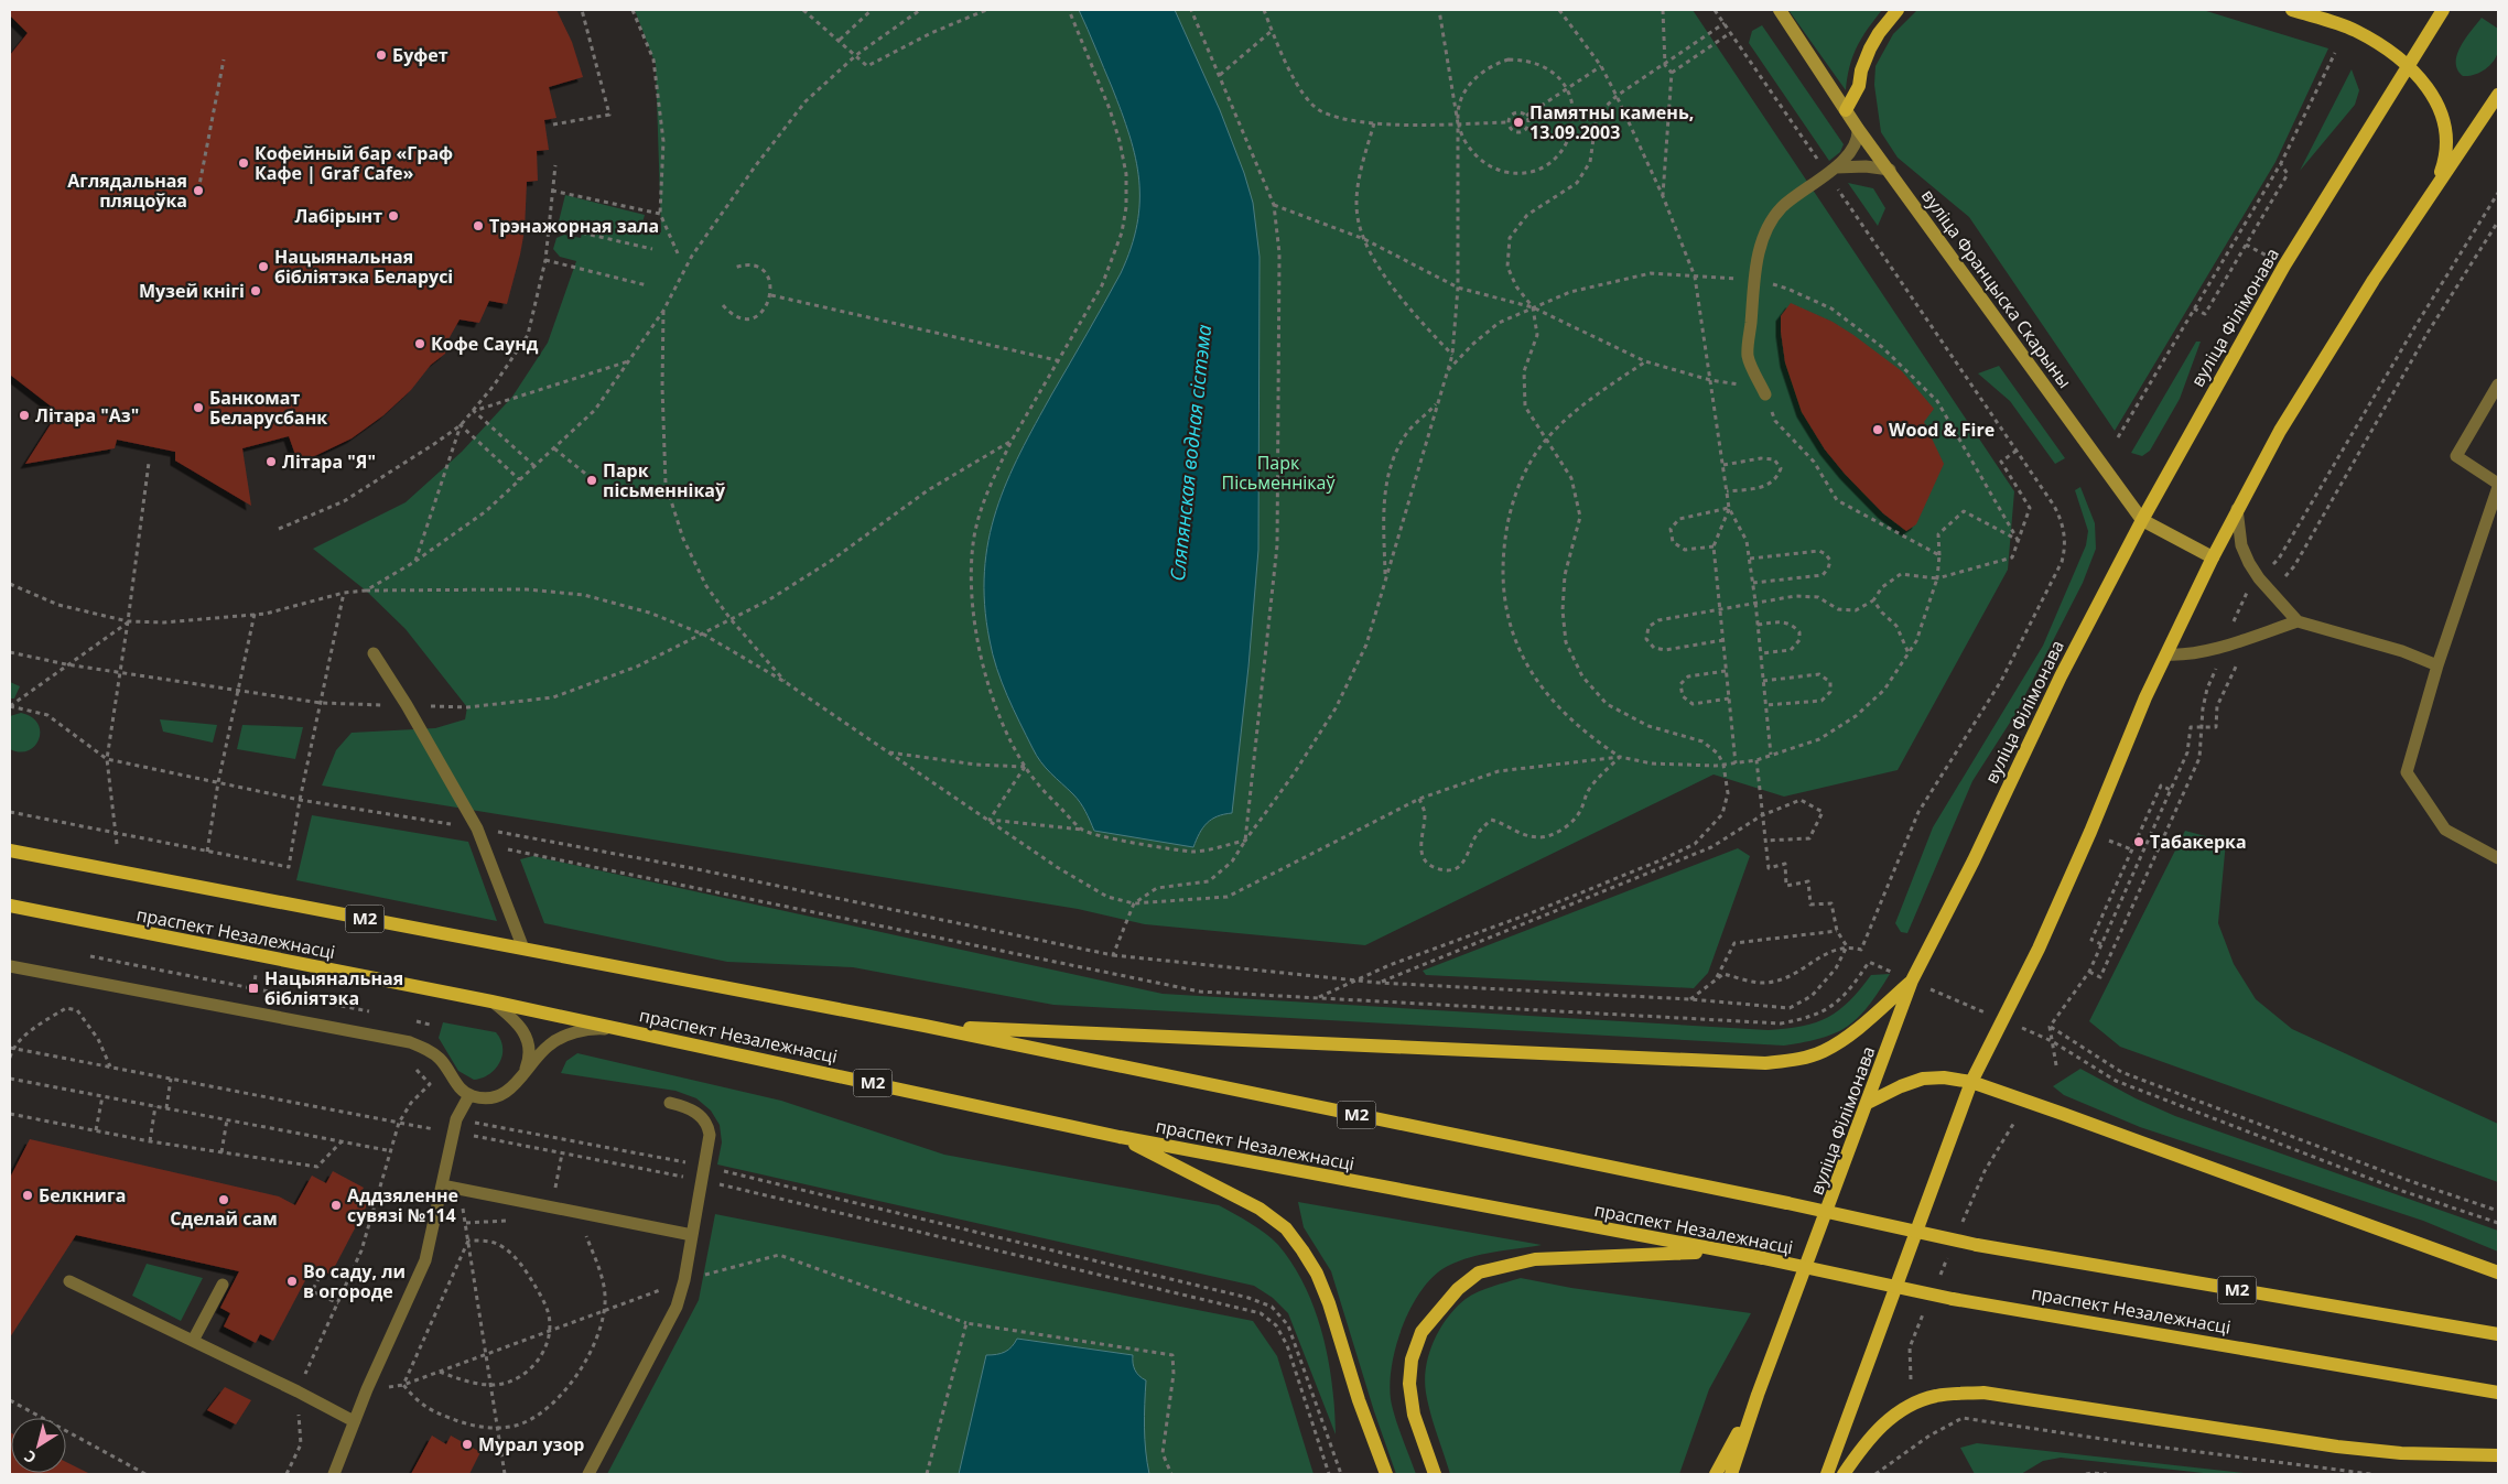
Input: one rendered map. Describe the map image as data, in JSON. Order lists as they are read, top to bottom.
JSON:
{
  "streets": {
    "main road": [
      "вуліца Францыска Скарыны",
      "вуліца Філімонава",
      "М2",
      "праспект Незалежнасці"
    ]
  },
  "crossings": [
    ["вуліца Францыска Скарыны", "вуліца Філімонава"]
  ],
  "water": ["Сляпянская водная сістэма"],
  "parks": ["Парк Пісьменнікаў"],
  "places": {
    "other": [
      "Буфет",
      "Памятны камень, 13.09.2003",
      "Кофейный бар «Граф Кафе | Graf Cafe»",
      "Аглядальная пляцоўка",
      "Лабірынт",
      "Трэнажорная зала",
      "Нацыянальная бібліятэка Беларусі",
      "Музей кнігі",
      "Кофе Саунд",
      "Банкомат Беларусбанк",
      "Літара \"Аз\"",
      "Wood & Fire",
      "Літара \"Я\"",
      "Парк пісьменнікаў",
      "Табакерка",
      "Белкнига",
      "Сделай сам",
      "Аддзяленне сувязі №114",
      "Во саду, ли в огороде",
      "Мурал узор"
    ],
    "transit": ["Нацыянальная бібліятэка"]
  },
  "north": "bottom left"
}
